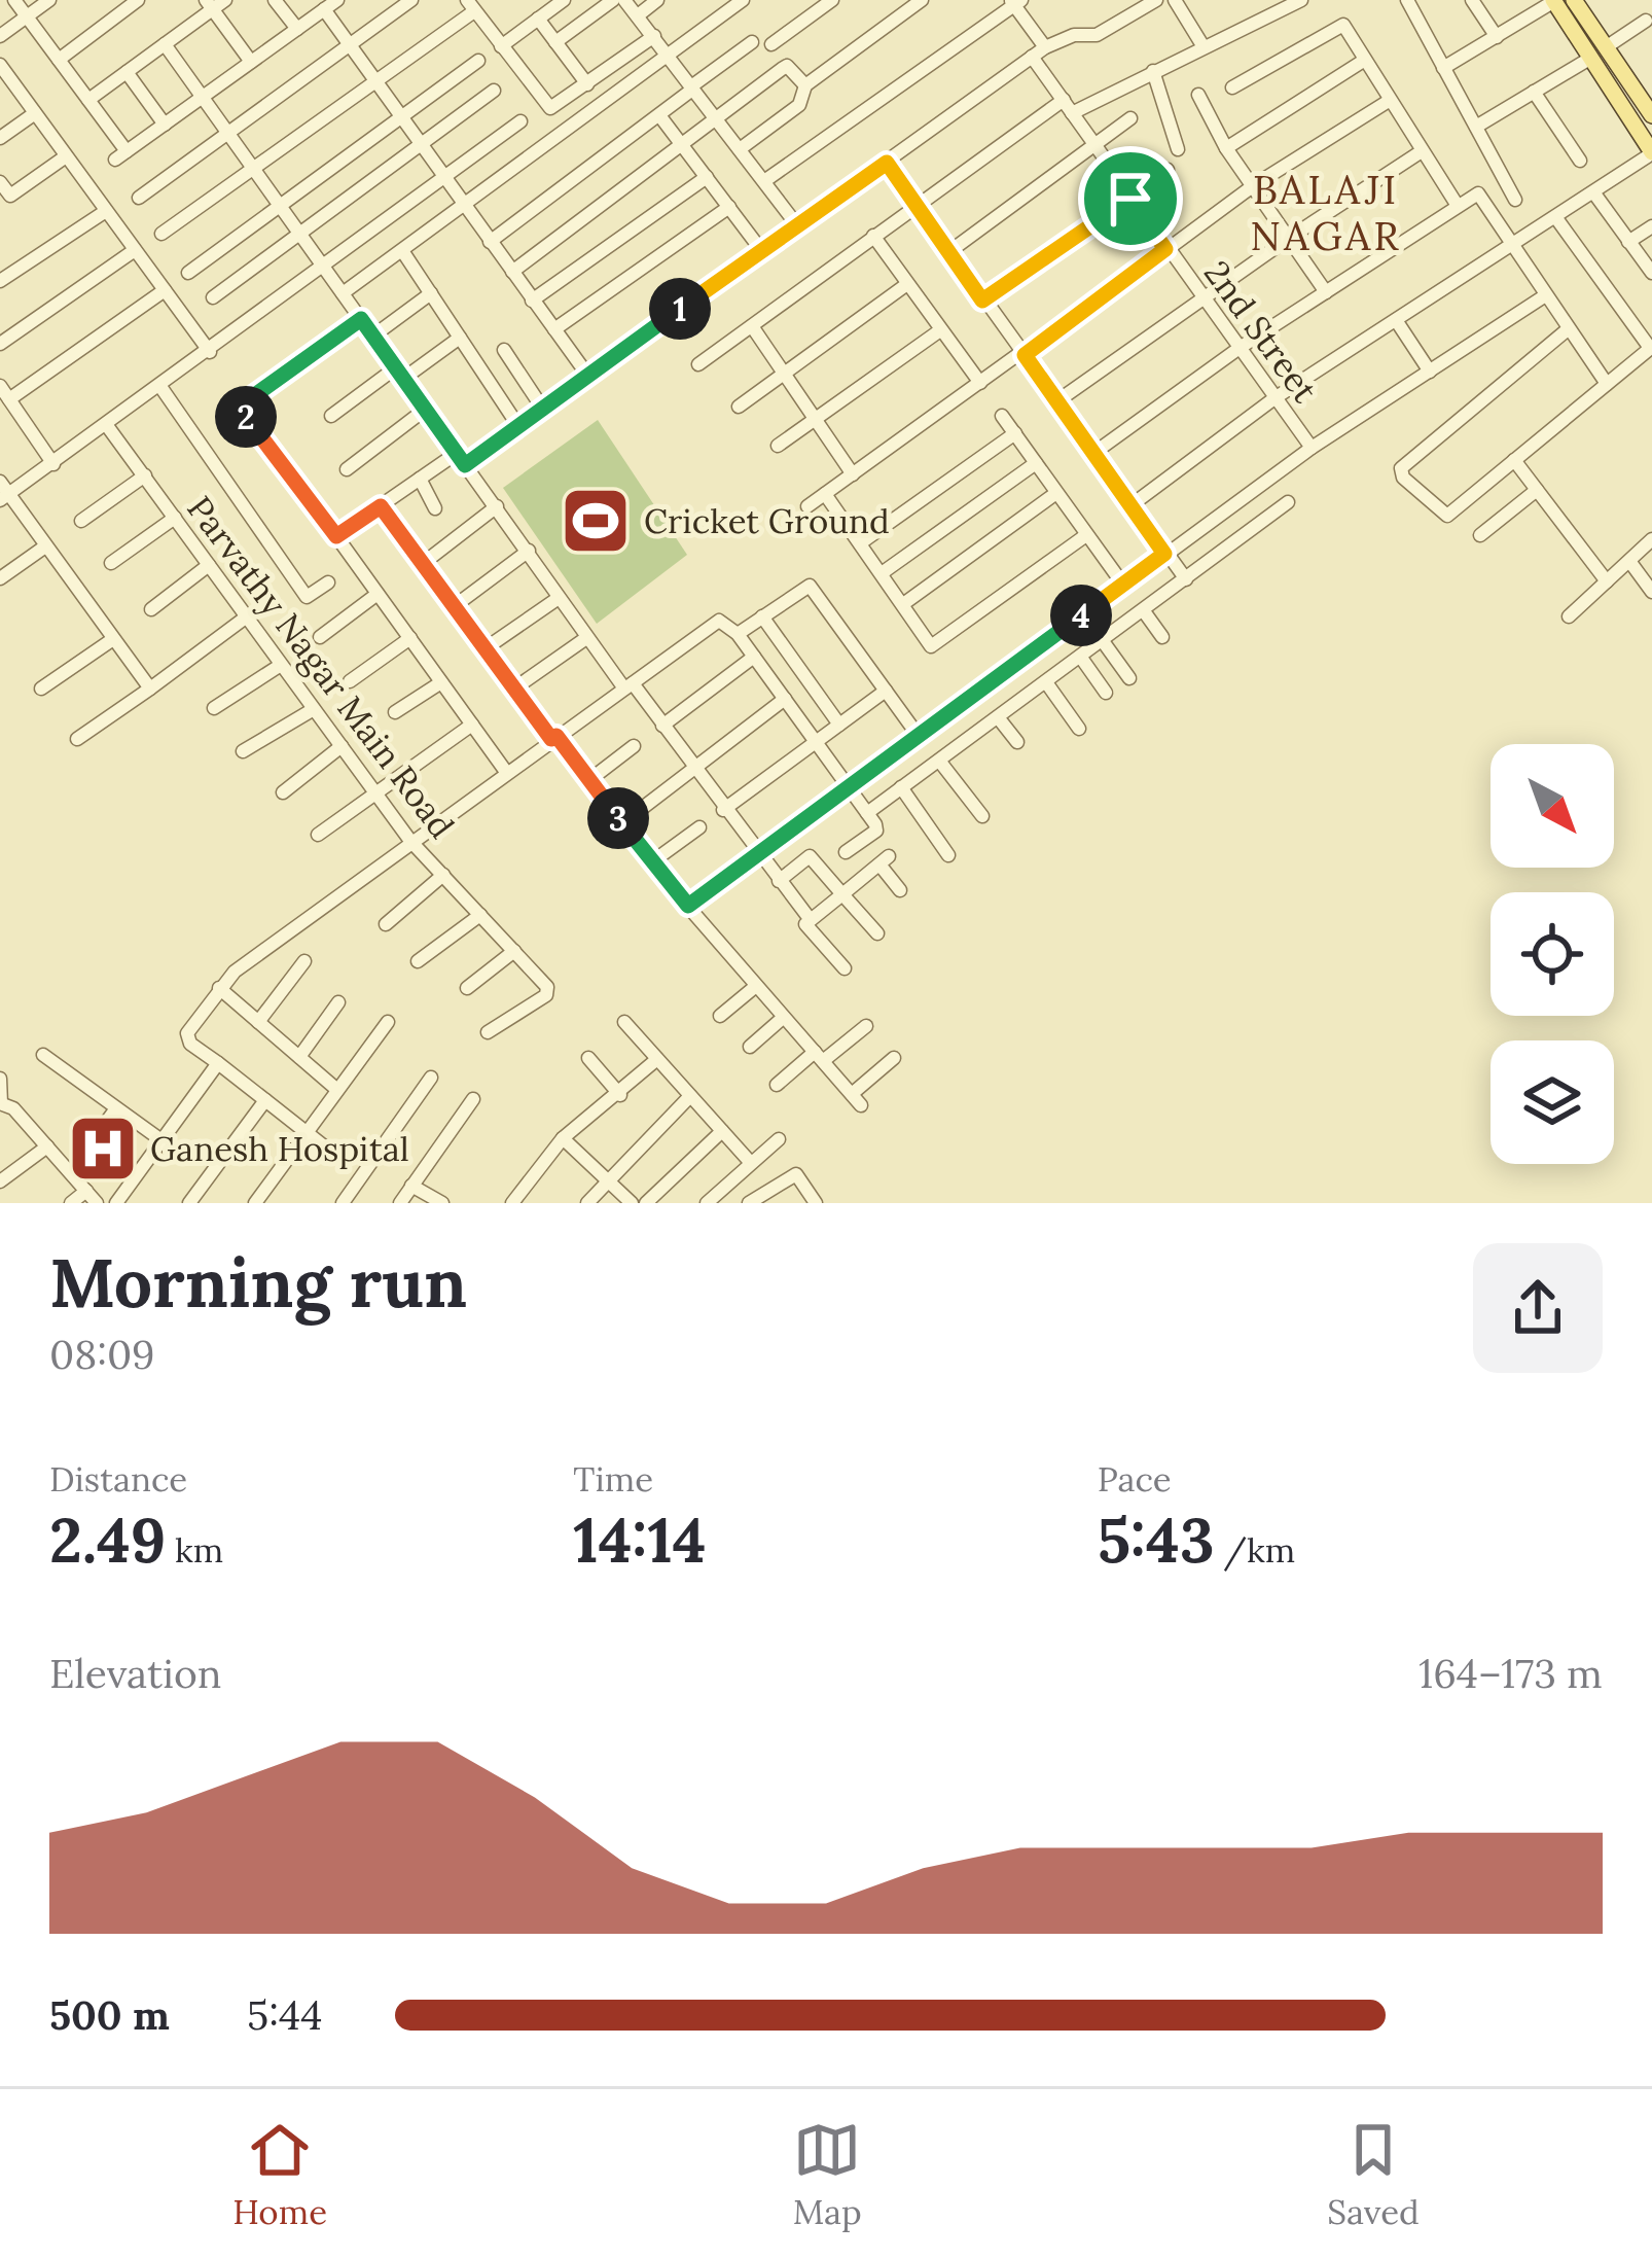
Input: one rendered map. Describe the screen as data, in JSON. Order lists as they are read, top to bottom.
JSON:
{
  "streets": {
    "street": ["2nd Street", "Parvathy Nagar Main Road"]
  },
  "districts": ["BALAJI NAGAR"],
  "places": {
    "sports": ["Cricket Ground"],
    "hospital": ["Ganesh Hospital"]
  },
  "north": "bottom right",
  "page": {
    "pins": [
      "1",
      "2",
      "4",
      "3"
    ],
    "heading": ["Morning run", "08:09"],
    "stats": [
      ["Distance", "2.49 km"],
      ["Time", "14:14"],
      ["Pace", "5:43 /km"]
    ],
    "chart": ["Elevation", "164–173 m"],
    "list": [
      {
        "name": "500 m",
        "note": "5:44"
      }
    ],
    "tabs": ["Home", "Map", "Saved"]
  }
}
